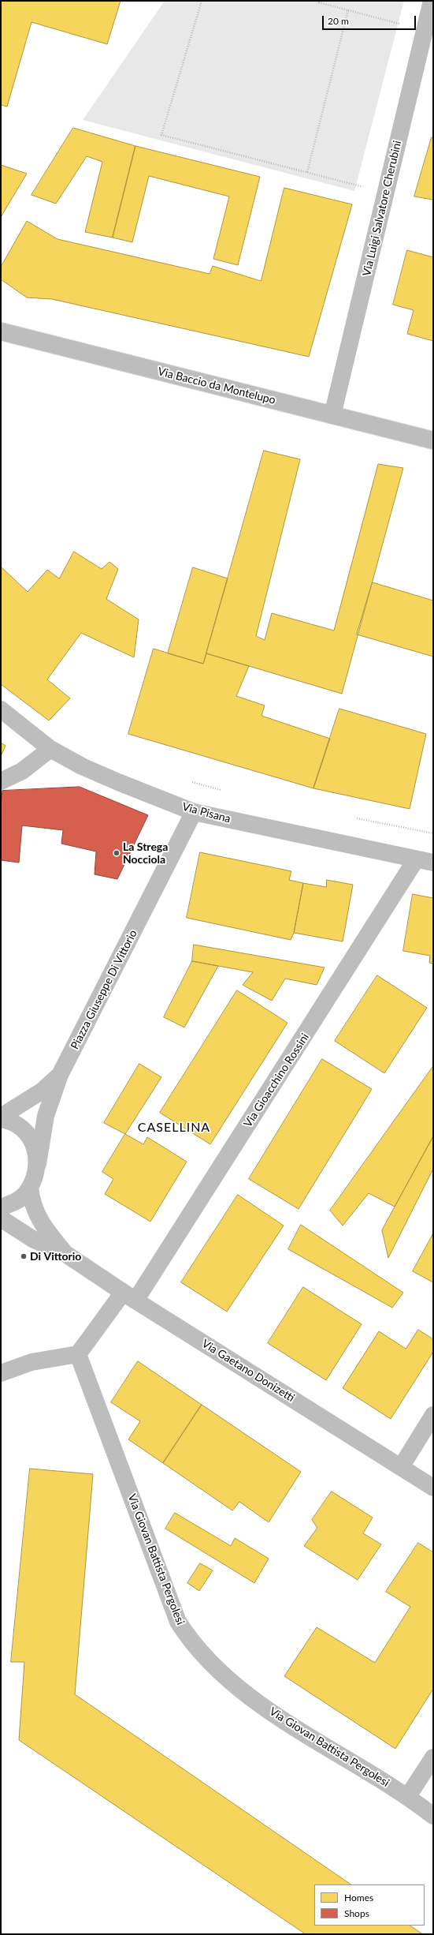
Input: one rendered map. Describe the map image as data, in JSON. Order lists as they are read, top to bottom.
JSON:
{
  "streets": {
    "street": [
      "Via Luigi Salvatore Cherubini",
      "Via Baccio da Montelupo",
      "Via Pisana",
      "Piazza Giuseppe Di Vittorio",
      "Via Gioacchino Rossini",
      "Via Gaetano Donizetti",
      "Via Giovan Battista Pergolesi"
    ]
  },
  "crossings": [
    ["Via Luigi Salvatore Cherubini", "Via Baccio da Montelupo"],
    ["Via Pisana", "Piazza Giuseppe Di Vittorio"],
    ["Via Pisana", "Via Gioacchino Rossini"],
    ["Piazza Giuseppe Di Vittorio", "Via Gaetano Donizetti"],
    ["Via Gioacchino Rossini", "Via Gaetano Donizetti"]
  ],
  "districts": ["CASELLINA"],
  "places": ["La Strega Nocciola", "Di Vittorio"],
  "legend": ["Homes", "Shops"],
  "scale_bar": "20 m"
}
